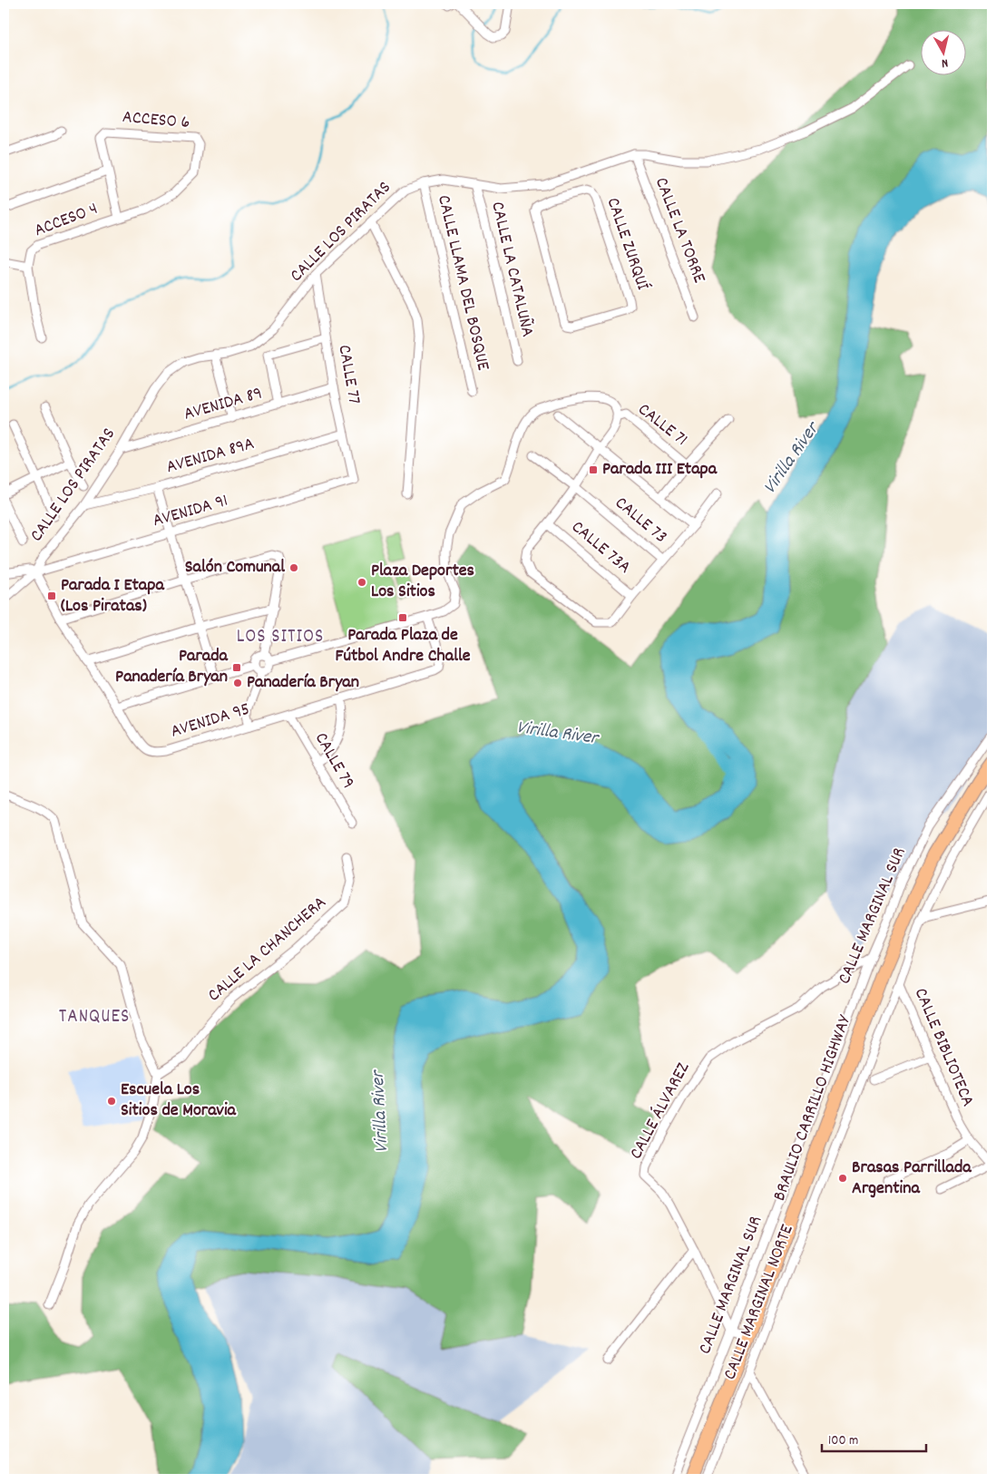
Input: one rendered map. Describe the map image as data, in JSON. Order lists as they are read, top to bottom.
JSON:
{
  "streets": {
    "highway": ["BRAULIO CARRILLO HIGHWAY"],
    "street": [
      "ACCESO 6",
      "ACCESO 4",
      "CALLE LA TORRE",
      "CALLE LOS PIRATAS",
      "CALLE ZURQUÍ",
      "CALLE LA CATALUÑA",
      "CALLE LLAMA DEL BOSQUE",
      "CALLE 77",
      "AVENIDA 89",
      "CALLE 71",
      "AVENIDA 89A",
      "AVENIDA 91",
      "CALLE 73",
      "CALLE 73A",
      "AVENIDA 95",
      "CALLE 79",
      "CALLE MARGINAL SUR",
      "CALLE LA CHANCHERA",
      "CALLE BIBLIOTECA",
      "CALLE ÁLVAREZ",
      "CALLE MARGINAL NORTE"
    ]
  },
  "crossings": [
    ["ACCESO 6", "ACCESO 4"],
    ["CALLE LA TORRE", "CALLE LOS PIRATAS"],
    ["CALLE LOS PIRATAS", "CALLE LA CATALUÑA"],
    ["CALLE LOS PIRATAS", "CALLE LLAMA DEL BOSQUE"],
    ["CALLE LOS PIRATAS", "CALLE 77"],
    ["CALLE LOS PIRATAS", "AVENIDA 89"],
    ["CALLE LOS PIRATAS", "AVENIDA 89A"],
    ["CALLE LOS PIRATAS", "AVENIDA 91"],
    ["CALLE LOS PIRATAS", "AVENIDA 95"],
    ["CALLE 77", "AVENIDA 89"],
    ["CALLE 77", "AVENIDA 89A"],
    ["CALLE 77", "AVENIDA 91"],
    ["AVENIDA 91", "AVENIDA 95"],
    ["AVENIDA 95", "CALLE 79"],
    ["CALLE MARGINAL SUR", "CALLE ÁLVAREZ"],
    ["CALLE BIBLIOTECA", "CALLE MARGINAL NORTE"]
  ],
  "districts": ["LOS SITIOS", "TANQUES"],
  "water": ["Virilla River"],
  "places": {
    "transit": [
      "Parada III Etapa",
      "Parada I Etapa (Los Piratas)",
      "Parada Plaza de Fútbol Andre Challe",
      "Parada Panadería Bryan"
    ],
    "other": [
      "Salón Comunal",
      "Plaza Deportes Los Sitios",
      "Panadería Bryan",
      "Escuela Los Sitios de Moravia",
      "Brasas Parrillada Argentina"
    ]
  },
  "scale_bar": "100 m",
  "north": "bottom"
}
